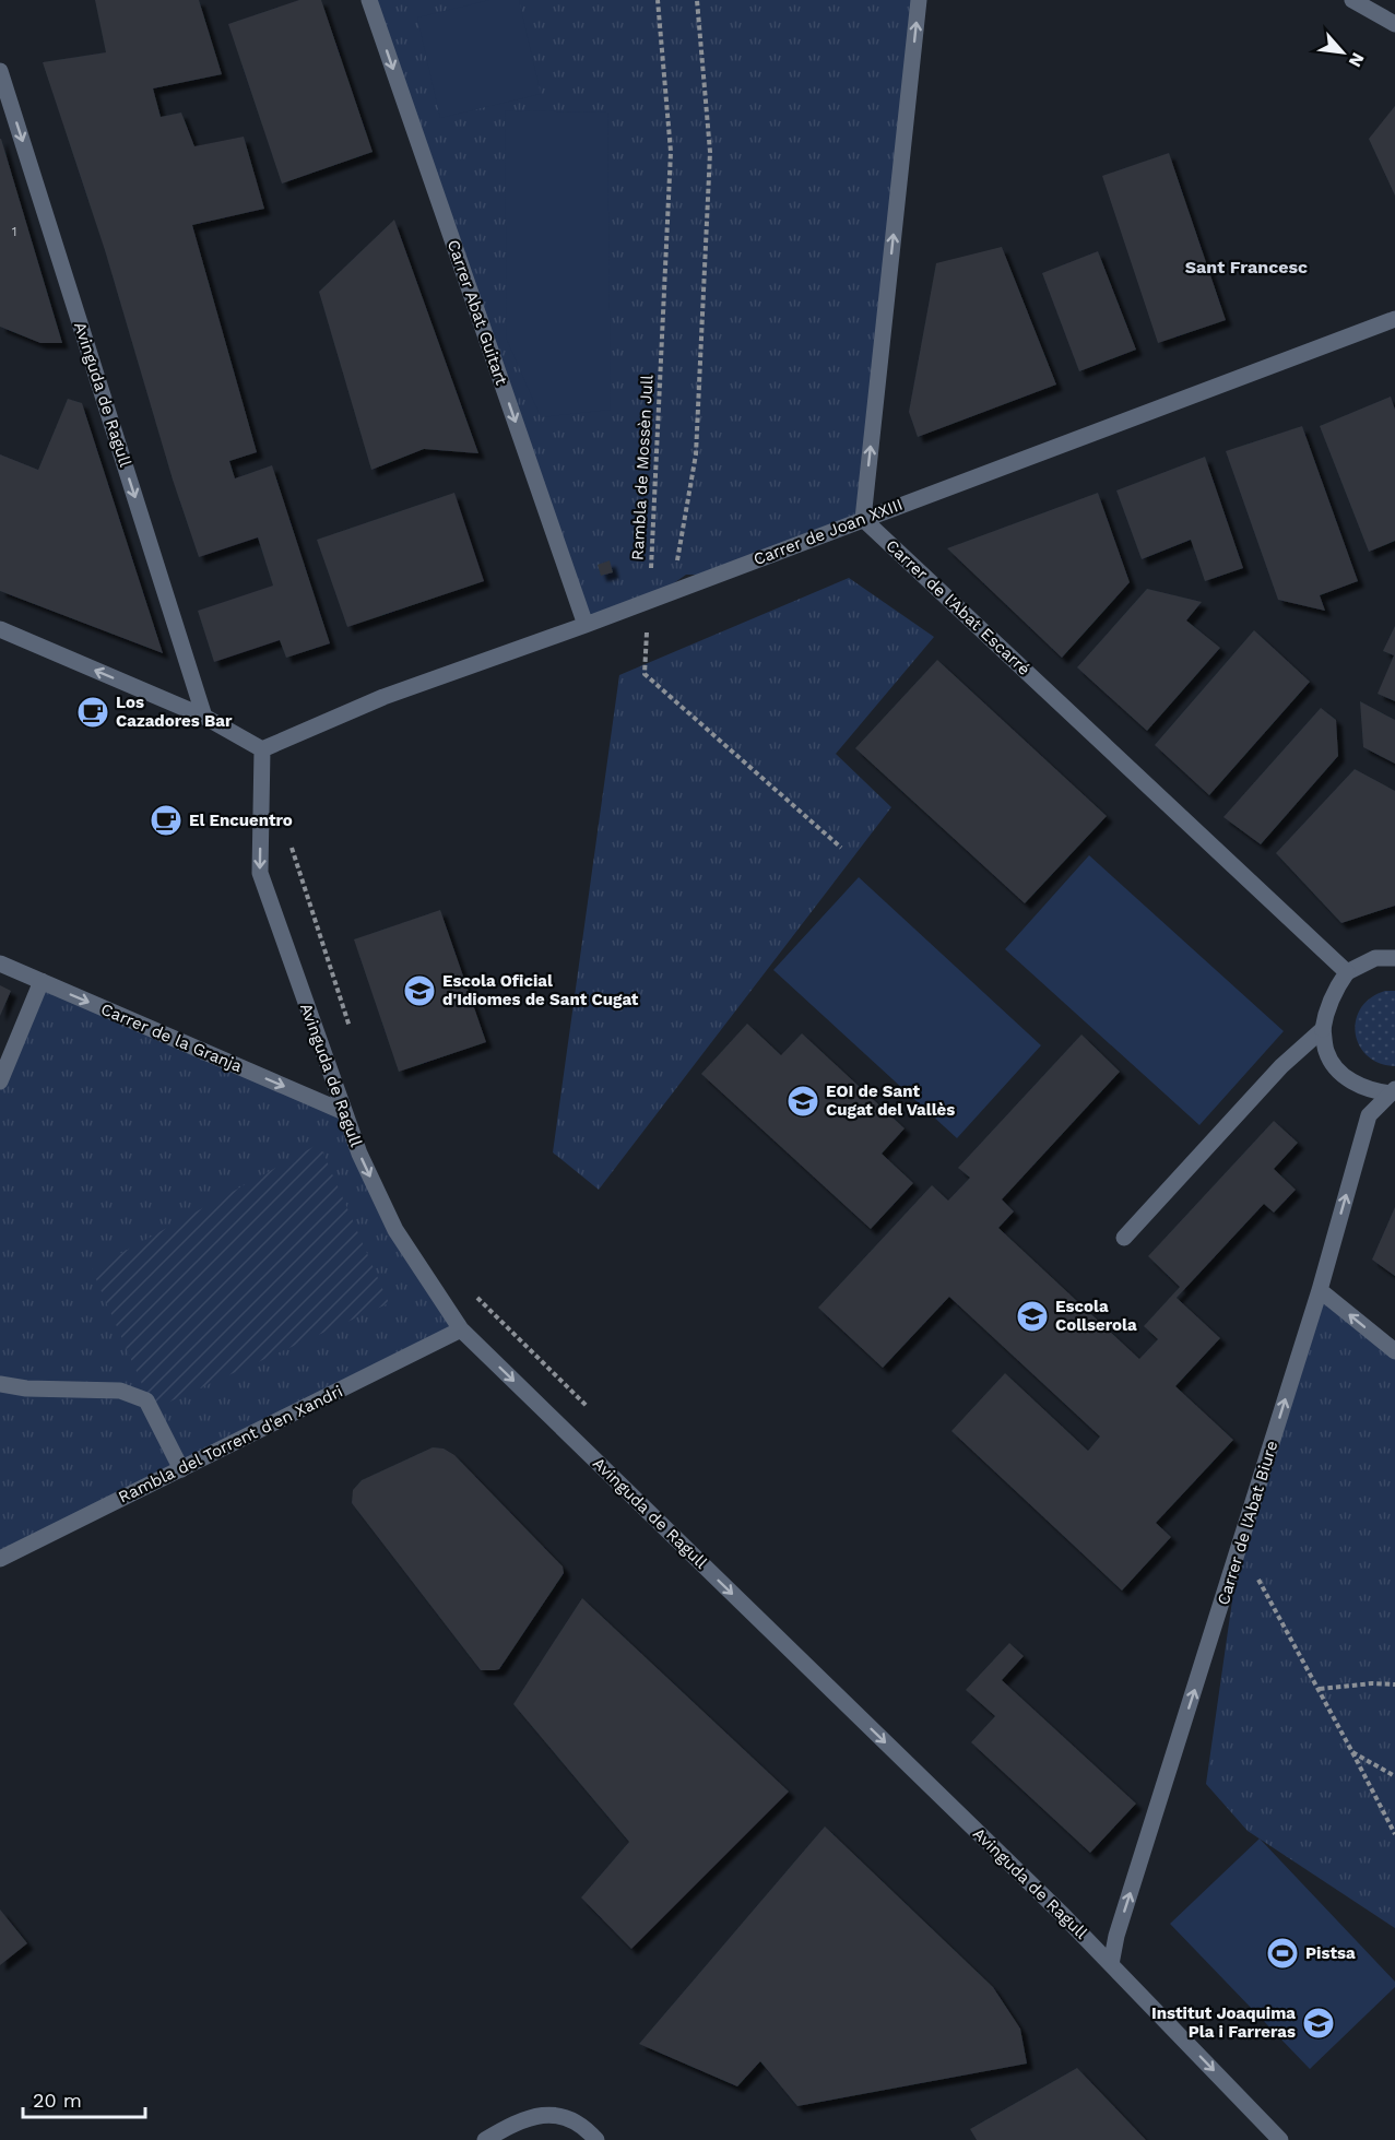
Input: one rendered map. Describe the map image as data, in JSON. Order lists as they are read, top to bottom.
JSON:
{
  "streets": {
    "street": [
      "Carrer Abat Guitart",
      "Avinguda de Ragull",
      "Carrer de Joan XXIII",
      "Carrer de l'Abat Escarré",
      "Carrer de la Granja",
      "Rambla del Torrent d'en Xandri",
      "Carrer de l'Abat Biure"
    ],
    "path": ["Rambla de Mossèn Jull"]
  },
  "crossings": [
    ["Carrer Abat Guitart", "Carrer de Joan XXIII"],
    ["Avinguda de Ragull", "Carrer de Joan XXIII"],
    ["Avinguda de Ragull", "Carrer de la Granja"],
    ["Avinguda de Ragull", "Rambla del Torrent d'en Xandri"],
    ["Avinguda de Ragull", "Carrer de l'Abat Biure"],
    ["Rambla de Mossèn Jull", "Carrer de Joan XXIII"],
    ["Carrer de Joan XXIII", "Carrer de l'Abat Escarré"]
  ],
  "one_way": [
    "Carrer Abat Guitart",
    "Avinguda de Ragull",
    "Carrer de la Granja",
    "Carrer de l'Abat Biure"
  ],
  "districts": ["Sant Francesc"],
  "places": {
    "cafe": ["Los Cazadores Bar", "El Encuentro"],
    "school or university": [
      "Escola Oficial d'Idiomes de Sant Cugat",
      "EOI de Sant Cugat del Vallès",
      "Escola Collserola",
      "Institut Joaquima Pla i Farreras"
    ],
    "sports": ["Pistsa"]
  },
  "house_numbers": ["1"],
  "scale_bar": "20 m",
  "north": "bottom right"
}
